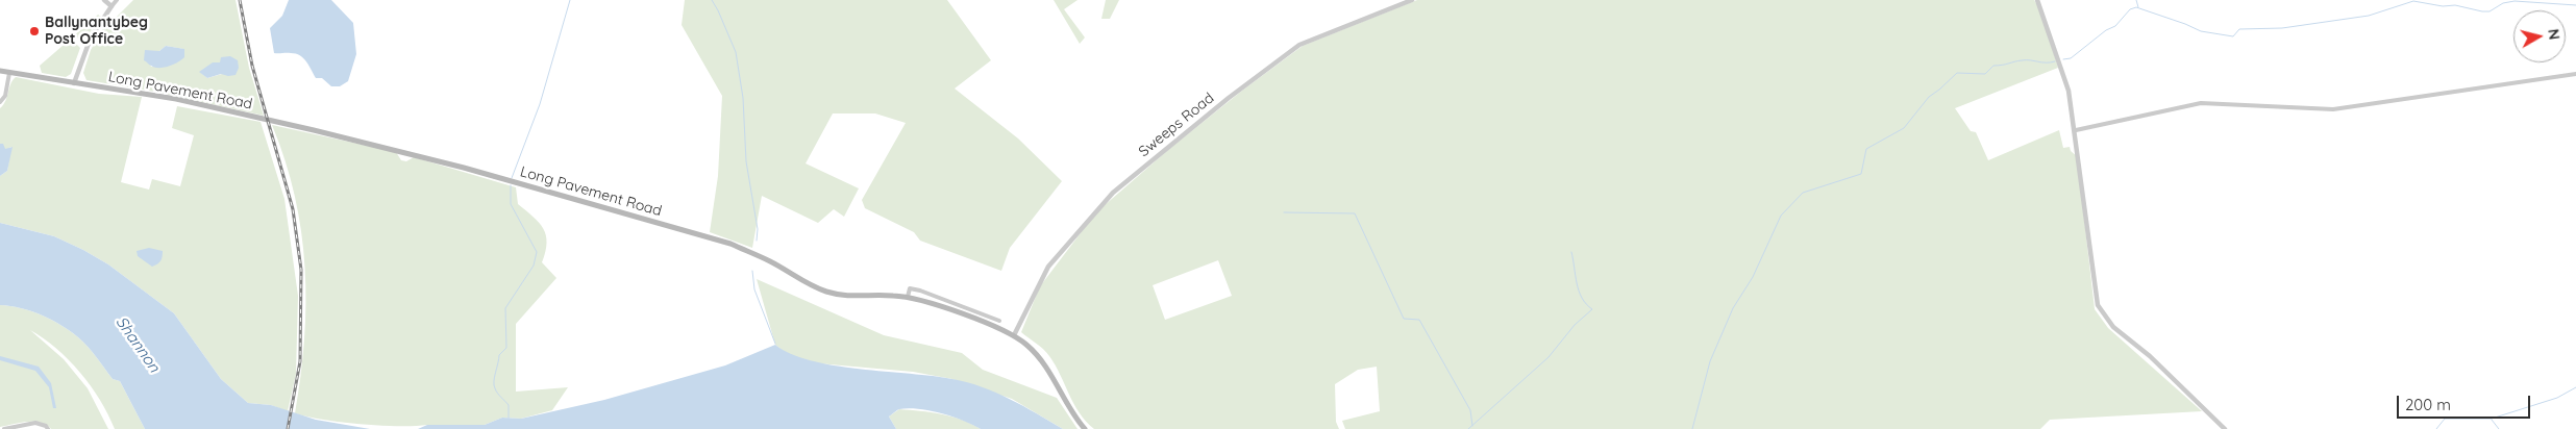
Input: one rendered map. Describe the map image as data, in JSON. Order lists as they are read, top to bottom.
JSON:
{
  "streets": {
    "main road": ["Long Pavement Road"],
    "street": ["Sweeps Road"]
  },
  "crossings": [
    ["Long Pavement Road", "Sweeps Road"]
  ],
  "water": ["Shannon"],
  "places": ["Ballynantybeg Post Office"],
  "scale_bar": "200 m",
  "north": "right"
}
